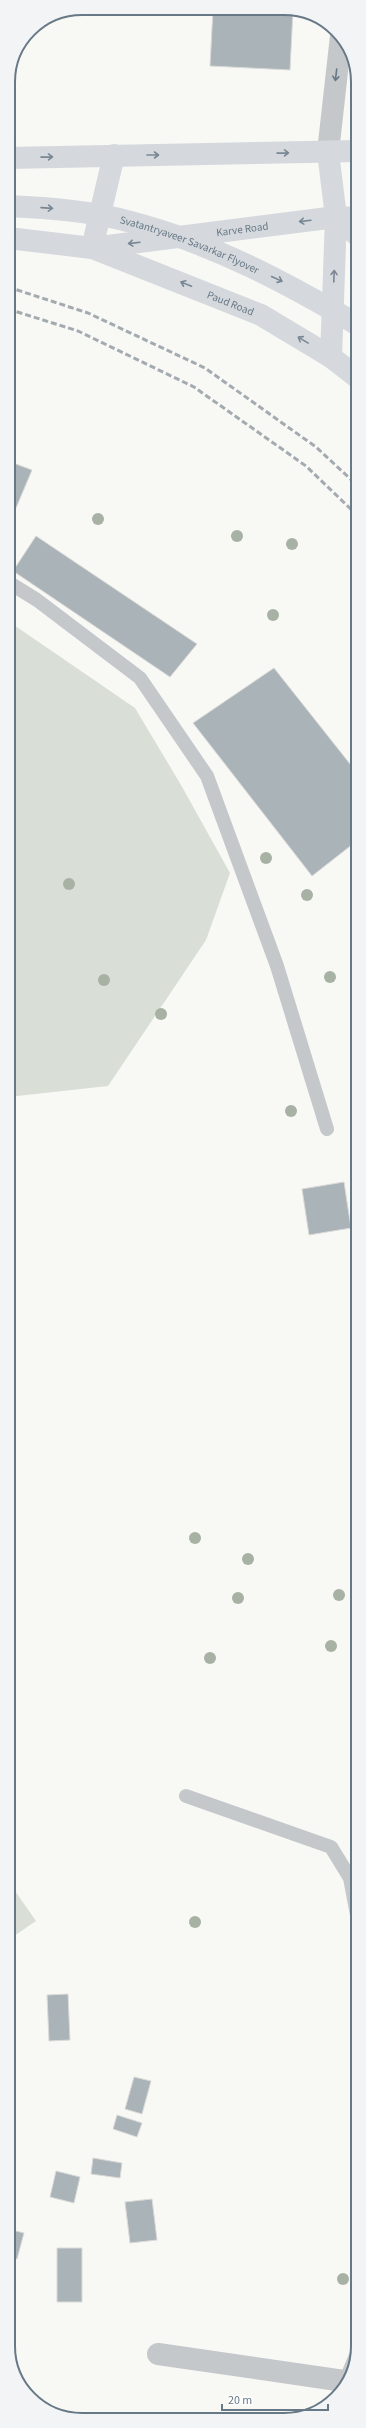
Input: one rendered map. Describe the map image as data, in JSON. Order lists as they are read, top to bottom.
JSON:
{
  "streets": {
    "main road": ["Karve Road", "Svatantryaveer Savarkar Flyover", "Paud Road"]
  },
  "crossings": [
    ["Karve Road", "Paud Road"]
  ],
  "scale_bar": "20 m"
}
